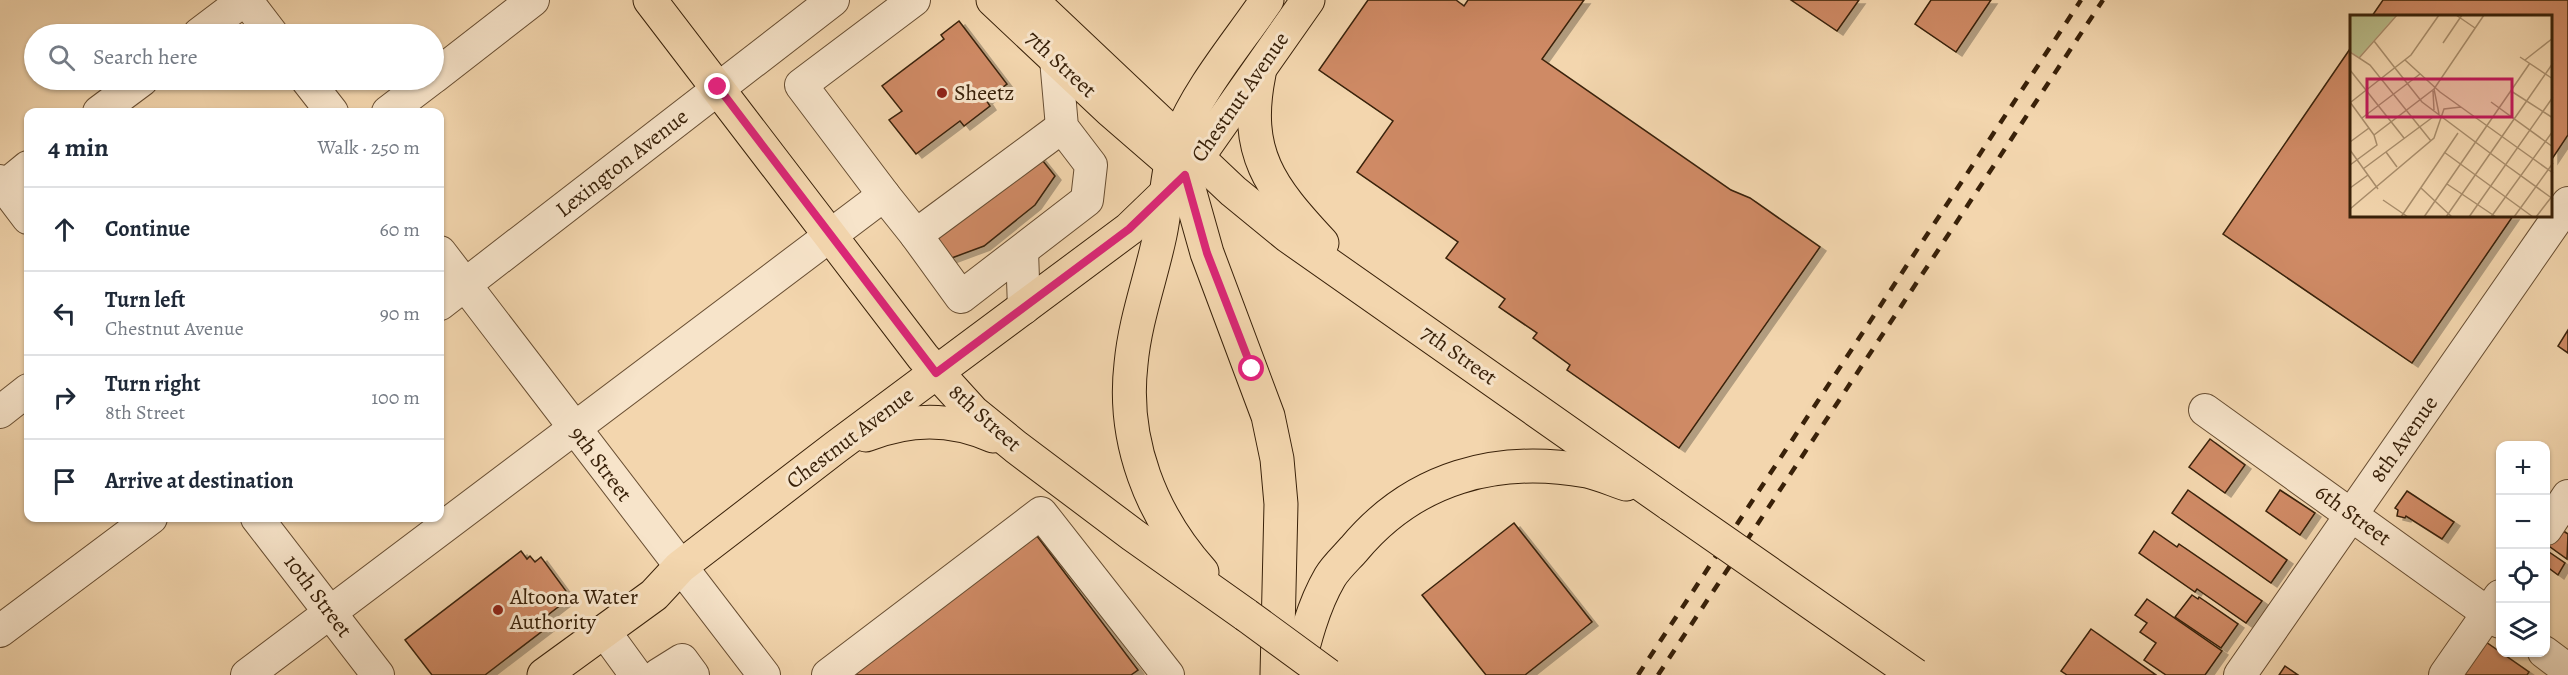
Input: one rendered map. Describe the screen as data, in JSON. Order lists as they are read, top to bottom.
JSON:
{
  "streets": {
    "main road": ["7th Street", "Chestnut Avenue", "8th Street"],
    "street": [
      "Lexington Avenue",
      "8th Avenue",
      "9th Street",
      "6th Street",
      "10th Street"
    ]
  },
  "crossings": [
    ["7th Street", "Chestnut Avenue"],
    ["Chestnut Avenue", "8th Street"],
    ["Chestnut Avenue", "9th Street"],
    ["Lexington Avenue", "8th Street"],
    ["Lexington Avenue", "9th Street"],
    ["8th Avenue", "6th Street"]
  ],
  "places": ["Sheetz", "Altoona Water Authority"],
  "page": {
    "search": "Search here",
    "heading": ["4 min", "Walk · 250 m"],
    "list": [
      ["Continue", "60 m"],
      ["Turn left", "Chestnut Avenue", "90 m"],
      ["Turn right", "8th Street", "100 m"],
      "Arrive at destination"
    ],
    "map_buttons": ["+", "−"]
  }
}
